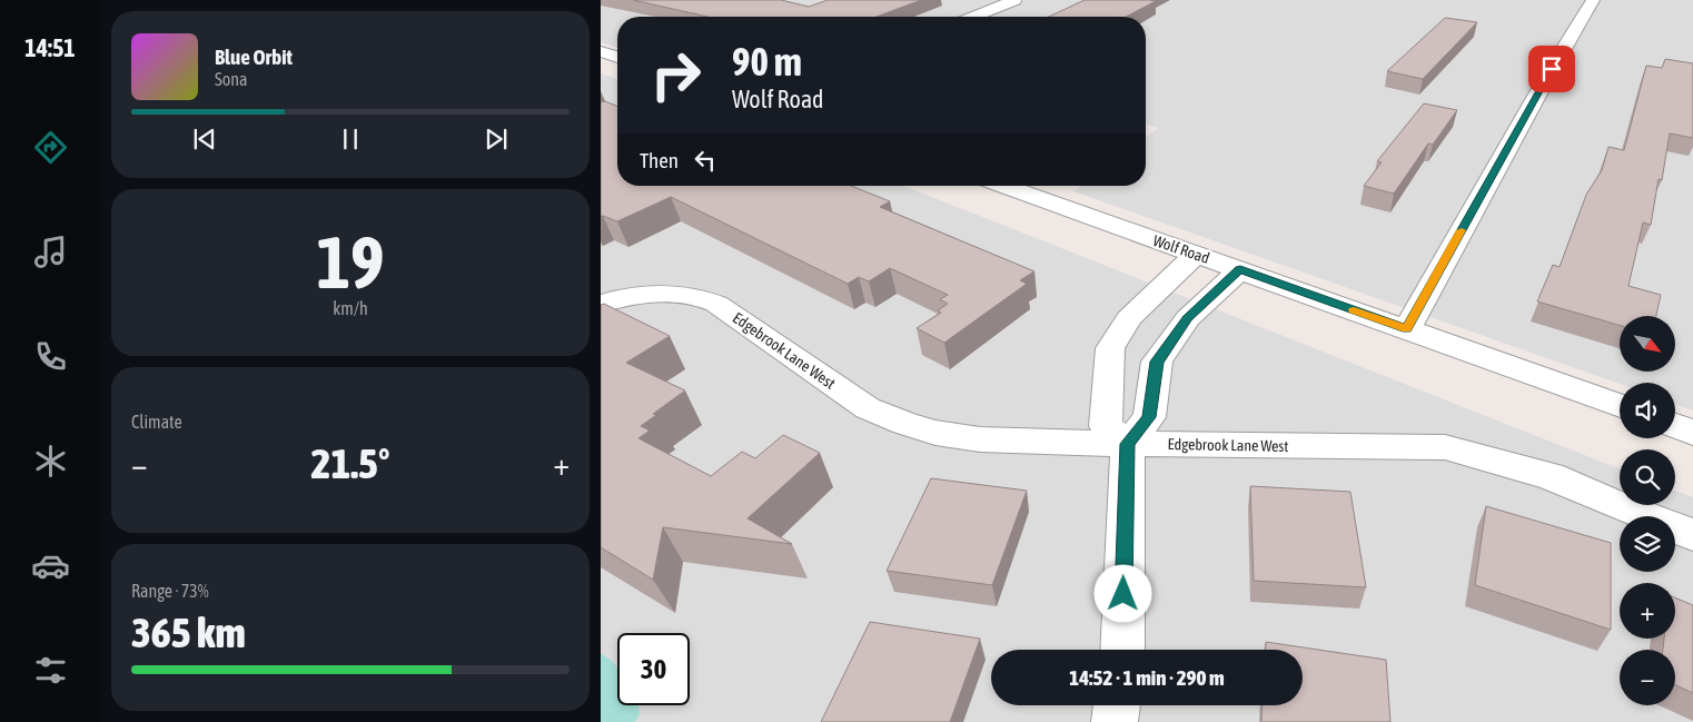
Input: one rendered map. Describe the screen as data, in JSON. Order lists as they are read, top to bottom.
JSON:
{
  "streets": {
    "street": ["Wolf Road", "Edgebrook Lane West"]
  },
  "north": "bottom right",
  "page": {
    "tabs": "14:51",
    "turn": ["90 m", "Wolf Road"],
    "song": ["Blue Orbit", "Sona"],
    "then": "Then",
    "tile": [
      ["19", "km/h"],
      "Climate",
      ["Range · 73%", "365 km"]
    ],
    "map_buttons": ["+", "−"],
    "heat": ["−", "21.5°", "+"],
    "limit": "30",
    "trip": "14:52 · 1 min · 290 m"
  }
}
